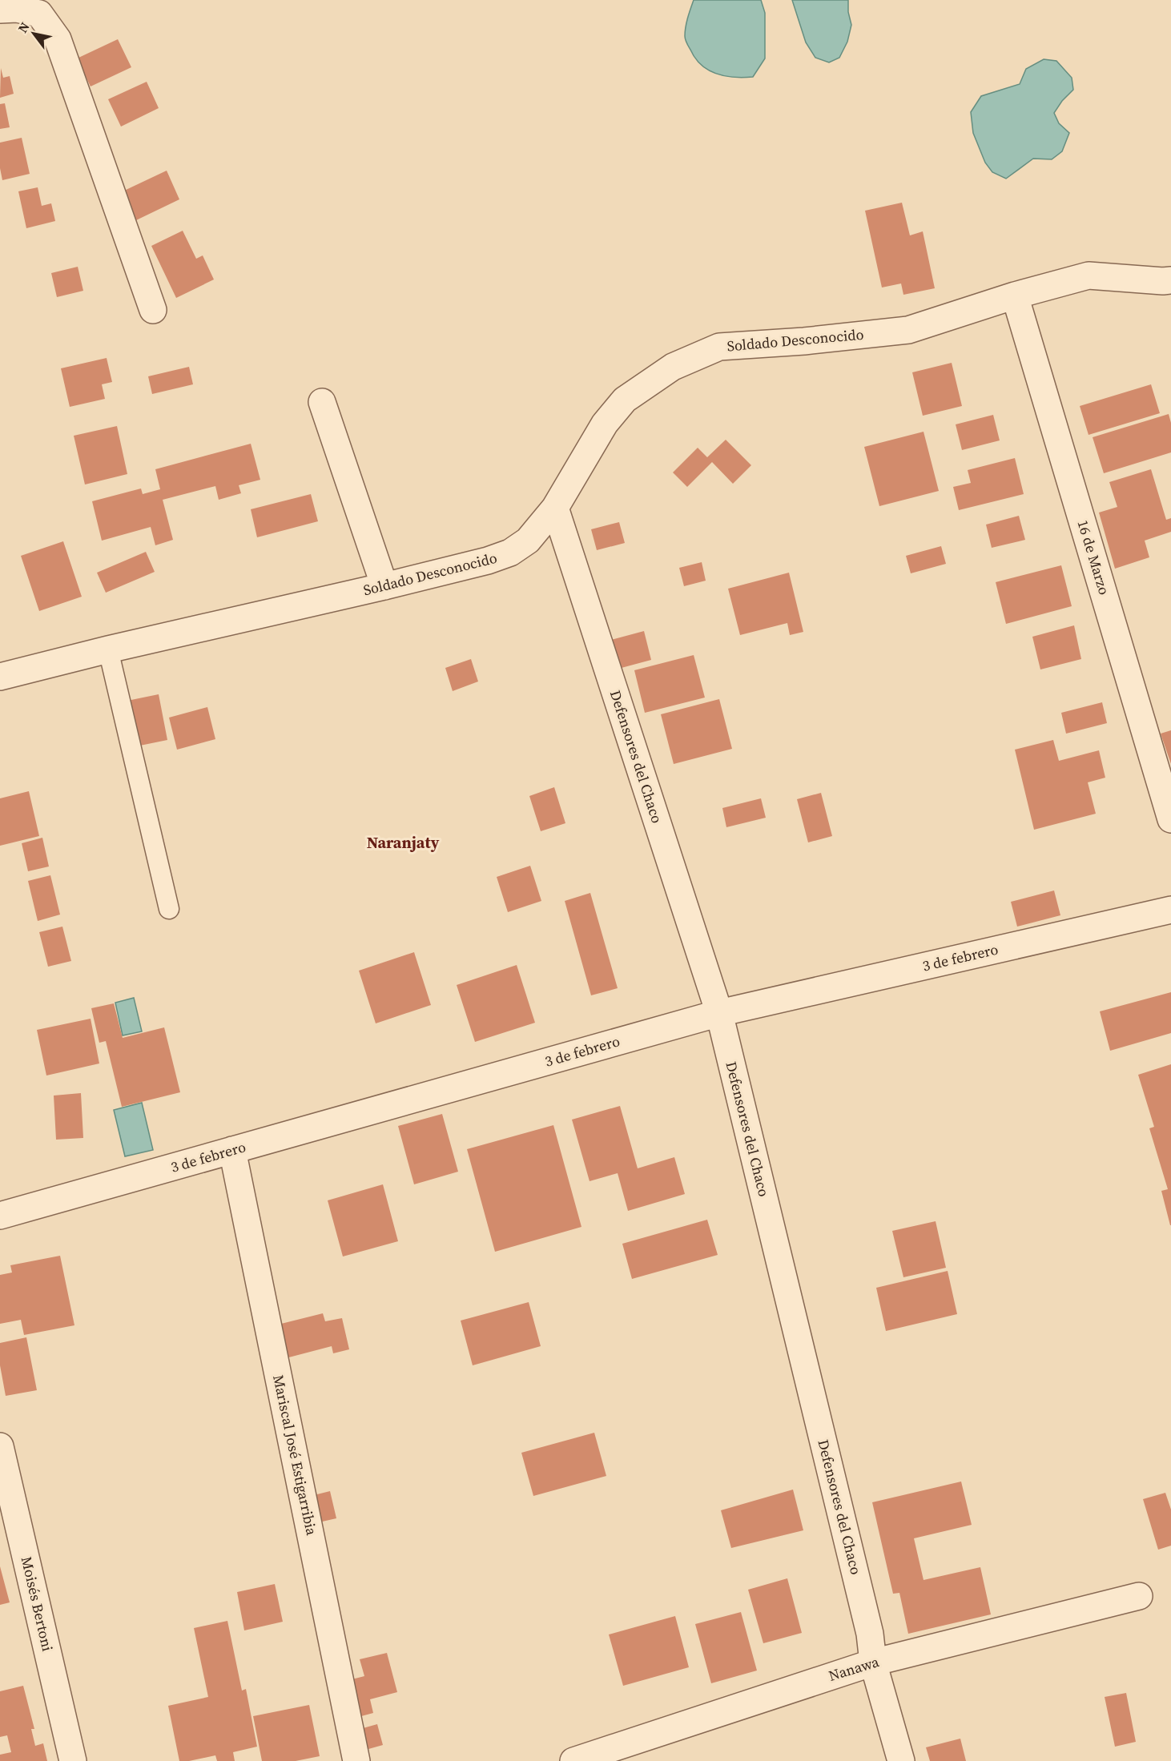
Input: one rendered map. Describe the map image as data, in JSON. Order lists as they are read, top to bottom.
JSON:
{
  "streets": {
    "street": [
      "Soldado Desconocido",
      "16 de Marzo",
      "Defensores del Chaco",
      "3 de febrero",
      "Mariscal José Estigarribia",
      "Moisés Bertoni",
      "Nanawa"
    ]
  },
  "crossings": [
    ["Soldado Desconocido", "16 de Marzo"],
    ["Soldado Desconocido", "Defensores del Chaco"],
    ["Defensores del Chaco", "3 de febrero"],
    ["Defensores del Chaco", "Nanawa"],
    ["3 de febrero", "Mariscal José Estigarribia"]
  ],
  "districts": ["Naranjaty"],
  "north": "top left"
}
